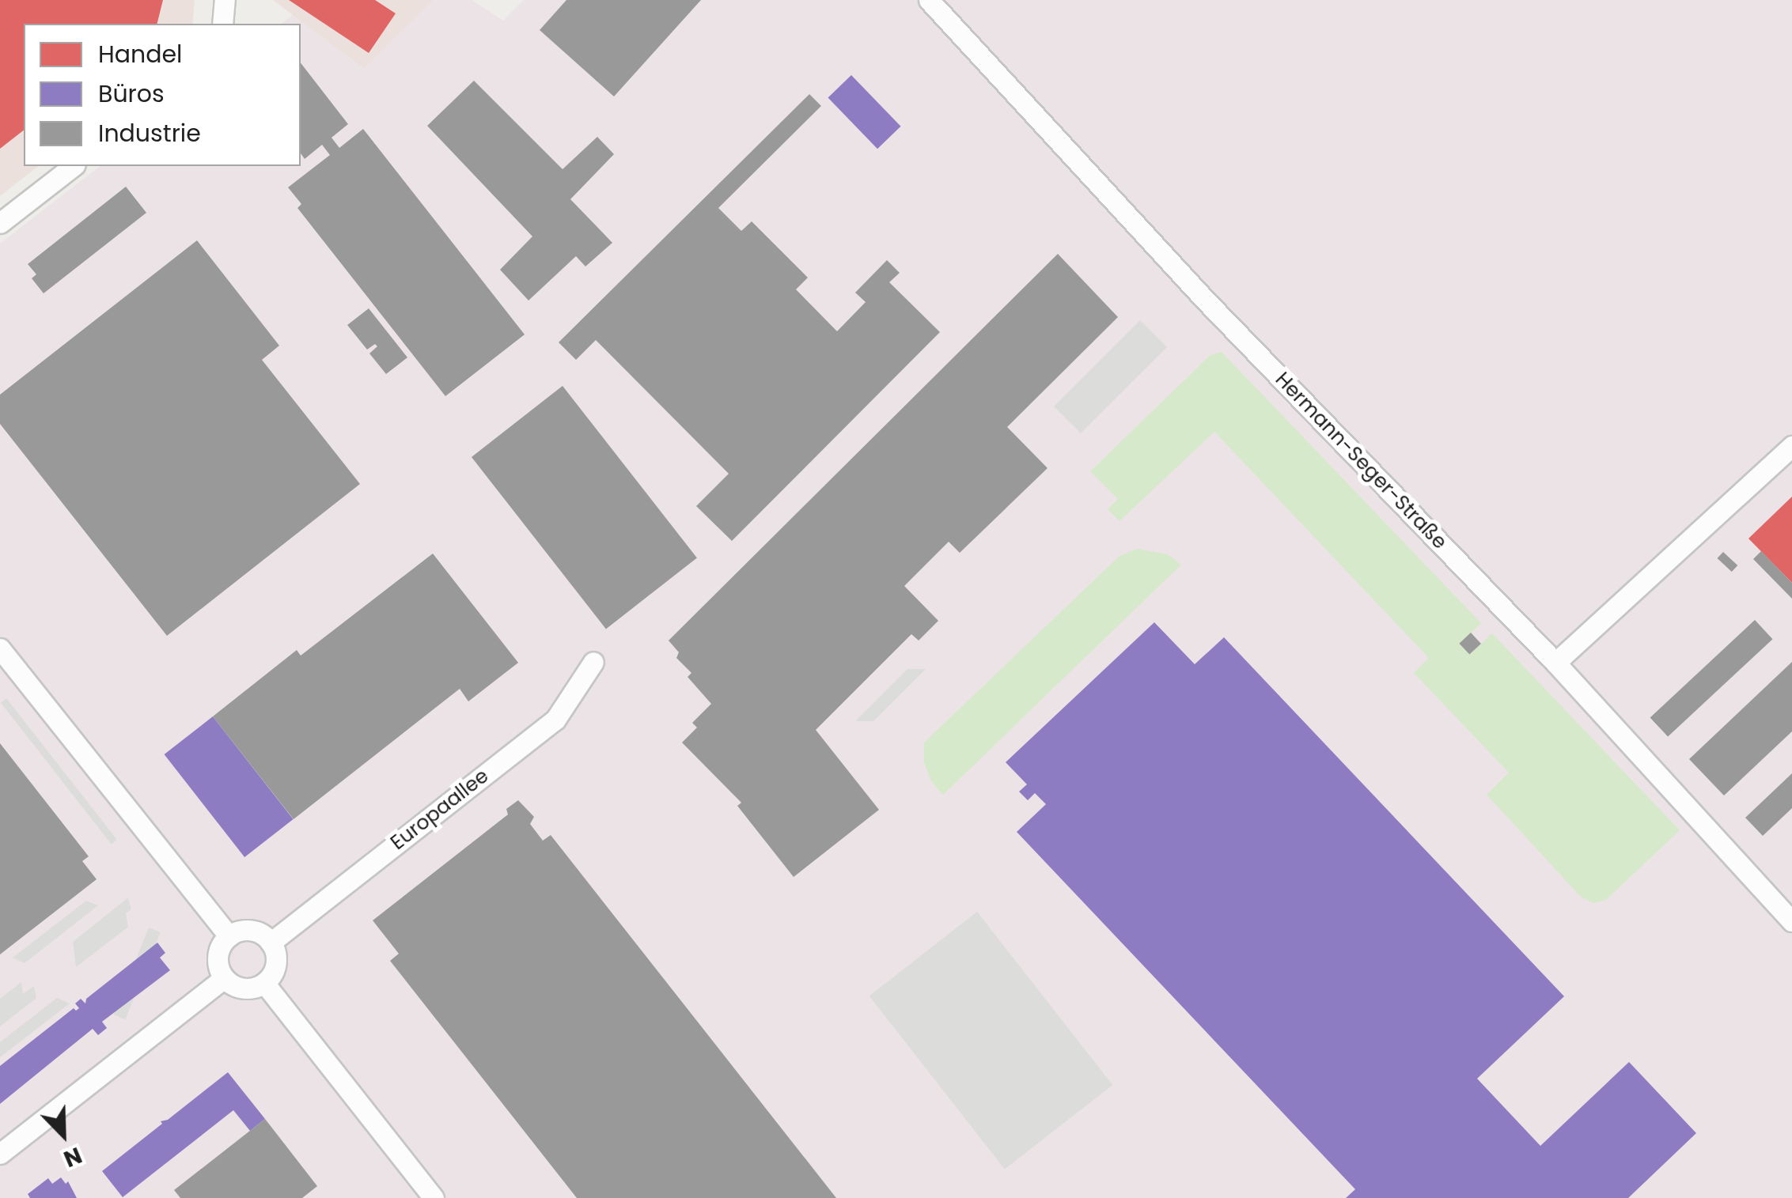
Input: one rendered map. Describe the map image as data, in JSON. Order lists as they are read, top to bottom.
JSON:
{
  "streets": {
    "street": ["Hermann-Seger-Straße", "Europaallee"]
  },
  "legend": ["Handel", "Büros", "Industrie"],
  "north": "bottom right"
}
